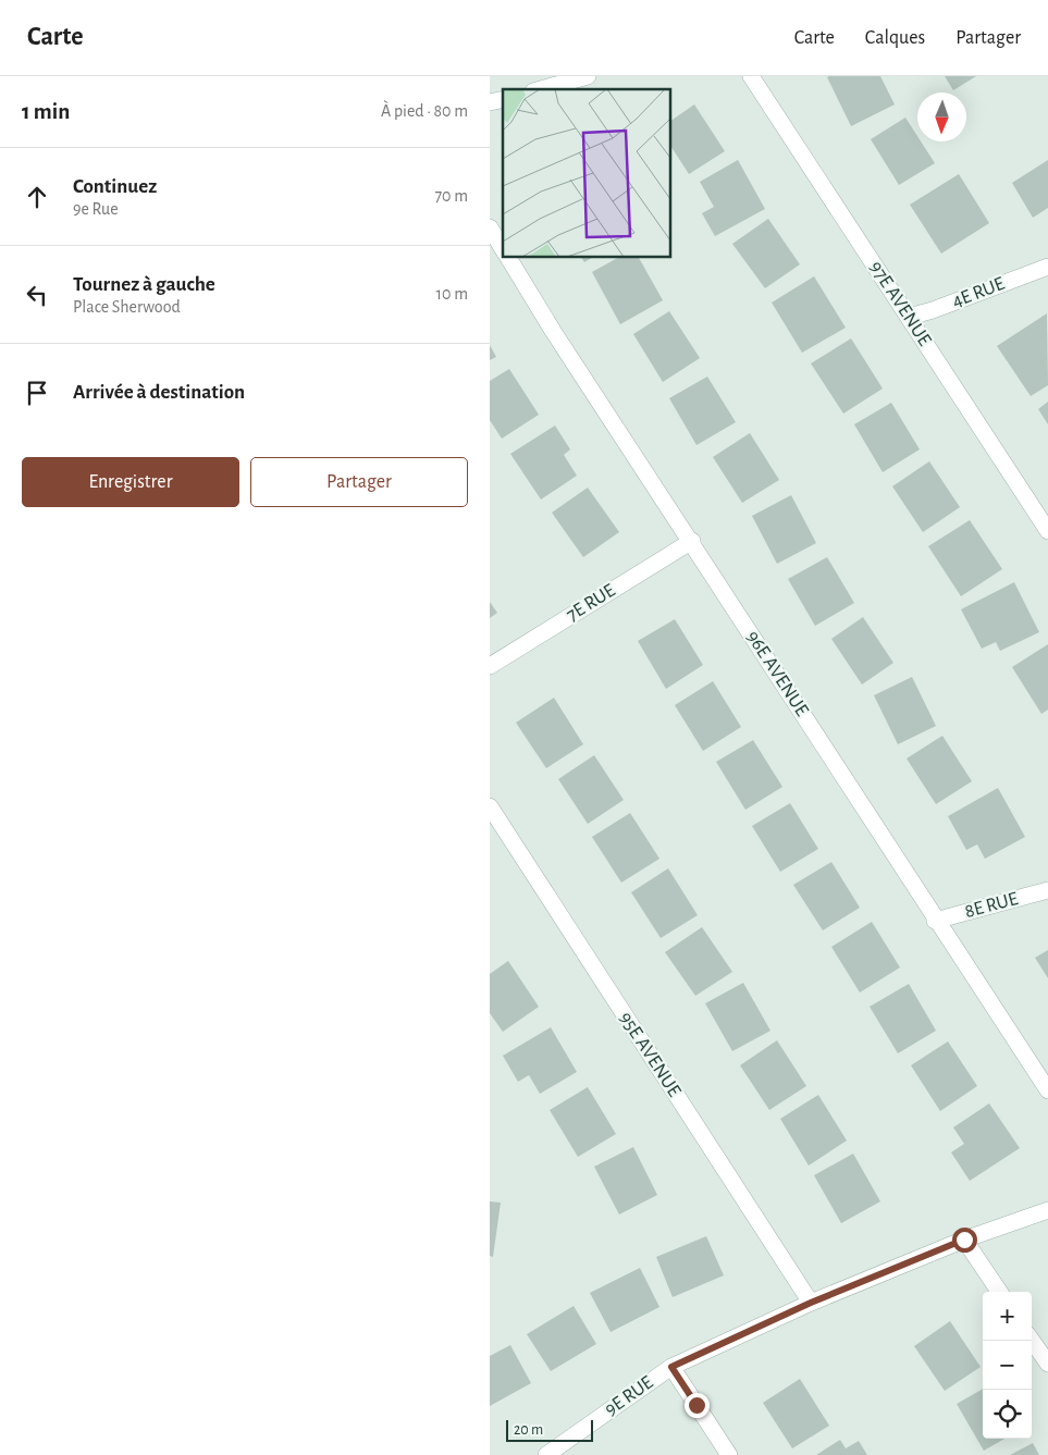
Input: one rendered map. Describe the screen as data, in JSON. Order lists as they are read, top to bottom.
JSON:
{
  "streets": {
    "street": [
      "4E RUE",
      "97E AVENUE",
      "7E RUE",
      "96E AVENUE",
      "8E RUE",
      "95E AVENUE",
      "9E RUE"
    ]
  },
  "crossings": [
    ["4E RUE", "97E AVENUE"],
    ["7E RUE", "96E AVENUE"],
    ["96E AVENUE", "8E RUE"],
    ["95E AVENUE", "9E RUE"]
  ],
  "scale_bar": "20 m",
  "north": "bottom",
  "page": {
    "header": "Carte",
    "nav": ["Carte", "Calques", "Partager"],
    "heading": ["1 min", "À pied · 80 m"],
    "list": [
      ["Continuez", "9e Rue", "70 m"],
      ["Tournez à gauche", "Place Sherwood", "10 m"],
      "Arrivée à destination"
    ],
    "buttons": ["Enregistrer", "Partager"],
    "map_buttons": ["+", "−"],
    "scale": "20 m"
  }
}
